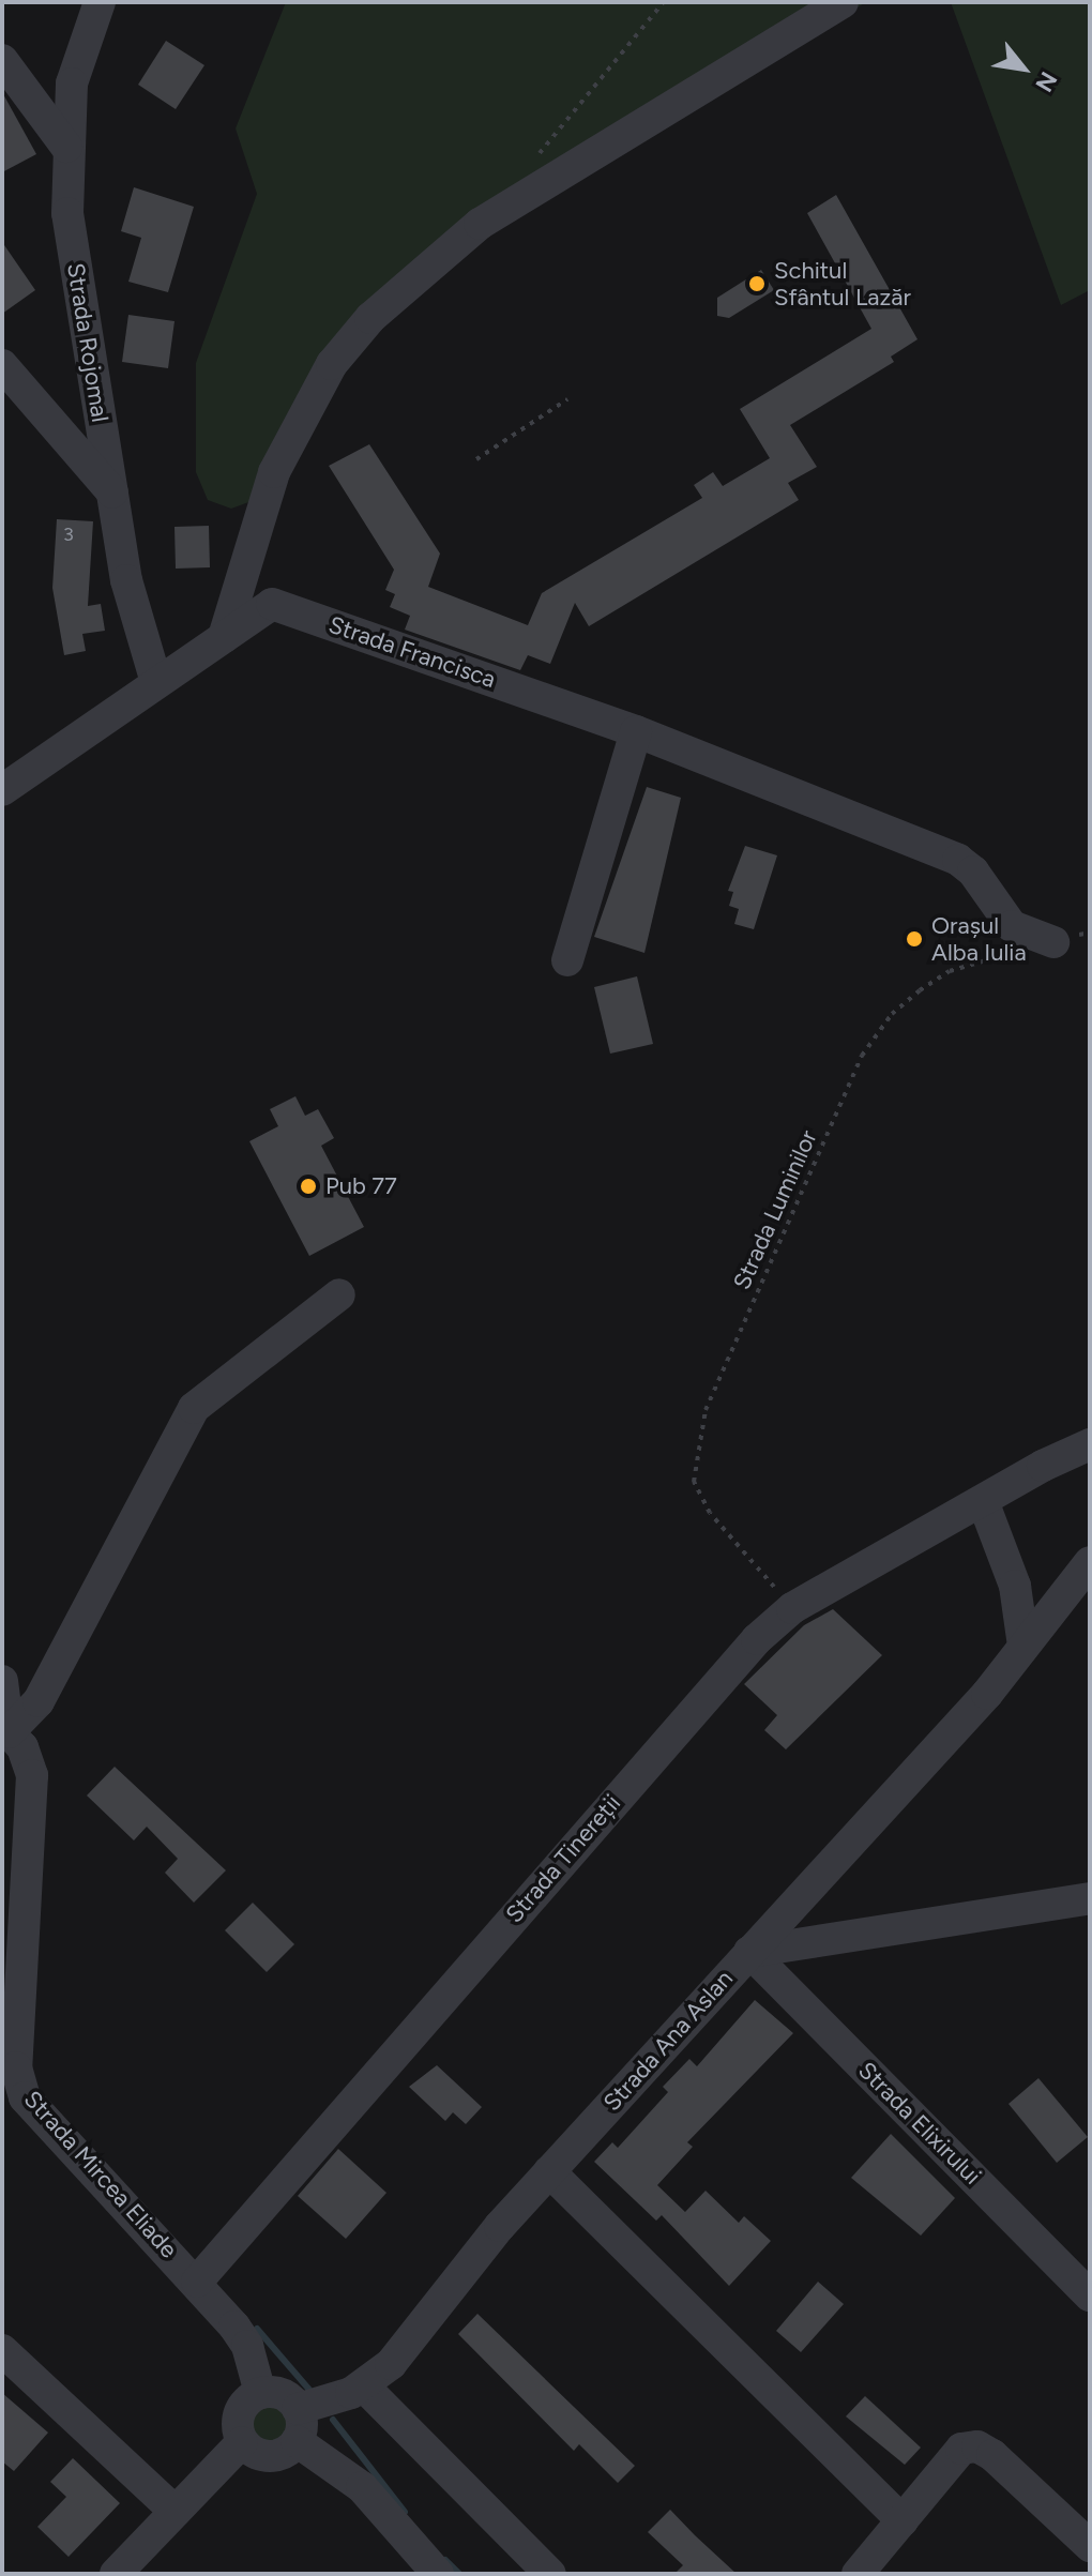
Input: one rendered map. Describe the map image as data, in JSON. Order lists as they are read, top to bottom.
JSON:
{
  "streets": {
    "street": [
      "Strada Rojomal",
      "Strada Francisca",
      "Strada Tinereții",
      "Strada Ana Aslan",
      "Strada Elixirului",
      "Strada Mircea Eliade"
    ],
    "path": ["Strada Luminilor"]
  },
  "crossings": [
    ["Strada Rojomal", "Strada Francisca"],
    ["Strada Luminilor", "Strada Tinereții"],
    ["Strada Tinereții", "Strada Mircea Eliade"],
    ["Strada Ana Aslan", "Strada Elixirului"],
    ["Strada Ana Aslan", "Strada Mircea Eliade"]
  ],
  "places": ["Schitul Sfântul Lazăr", "Orașul Alba Iulia", "Pub 77"],
  "house_numbers": ["3"],
  "north": "bottom right"
}
